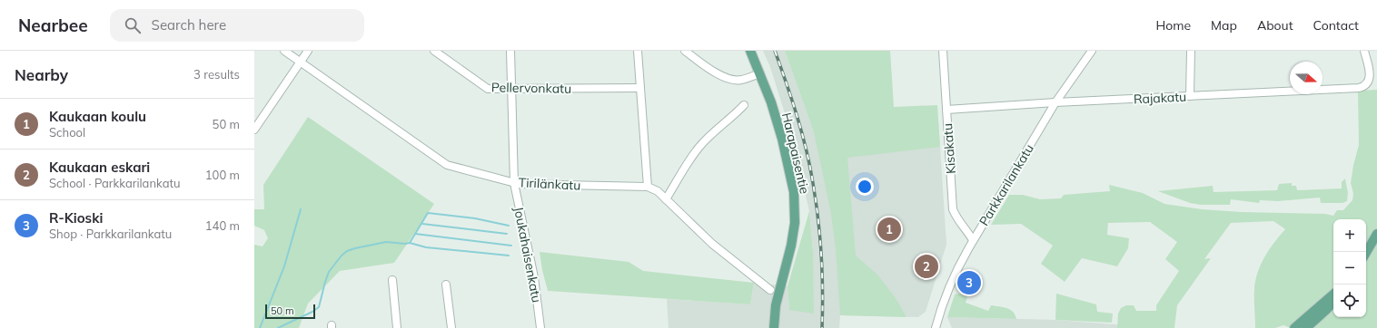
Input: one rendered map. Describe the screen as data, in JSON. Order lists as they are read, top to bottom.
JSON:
{
  "streets": {
    "main road": ["Harapaisentie"],
    "street": [
      "Pellervonkatu",
      "Rajakatu",
      "Kisakatu",
      "Tirilänkatu",
      "Parkkarilankatu",
      "Joukahaisenkatu"
    ]
  },
  "crossings": [
    ["Pellervonkatu", "Joukahaisenkatu"],
    ["Rajakatu", "Kisakatu"],
    ["Rajakatu", "Parkkarilankatu"],
    ["Kisakatu", "Parkkarilankatu"],
    ["Tirilänkatu", "Joukahaisenkatu"]
  ],
  "scale_bar": "50 m",
  "north": "right",
  "page": {
    "header": "Nearbee",
    "search": "Search here",
    "nav": [
      "Home",
      "Map",
      "About",
      "Contact"
    ],
    "heading": ["Nearby", "3 results"],
    "list": [
      {
        "mark": "1",
        "name": "Kaukaan koulu",
        "note": "School",
        "value": "50 m"
      },
      {
        "mark": "2",
        "name": "Kaukaan eskari",
        "note": "School · Parkkarilankatu",
        "value": "100 m"
      },
      {
        "mark": "3",
        "name": "R-Kioski",
        "note": "Shop · Parkkarilankatu",
        "value": "140 m"
      }
    ],
    "pins": ["1", "2", "3"],
    "map_buttons": ["+", "−"],
    "scale": "50 m"
  }
}
